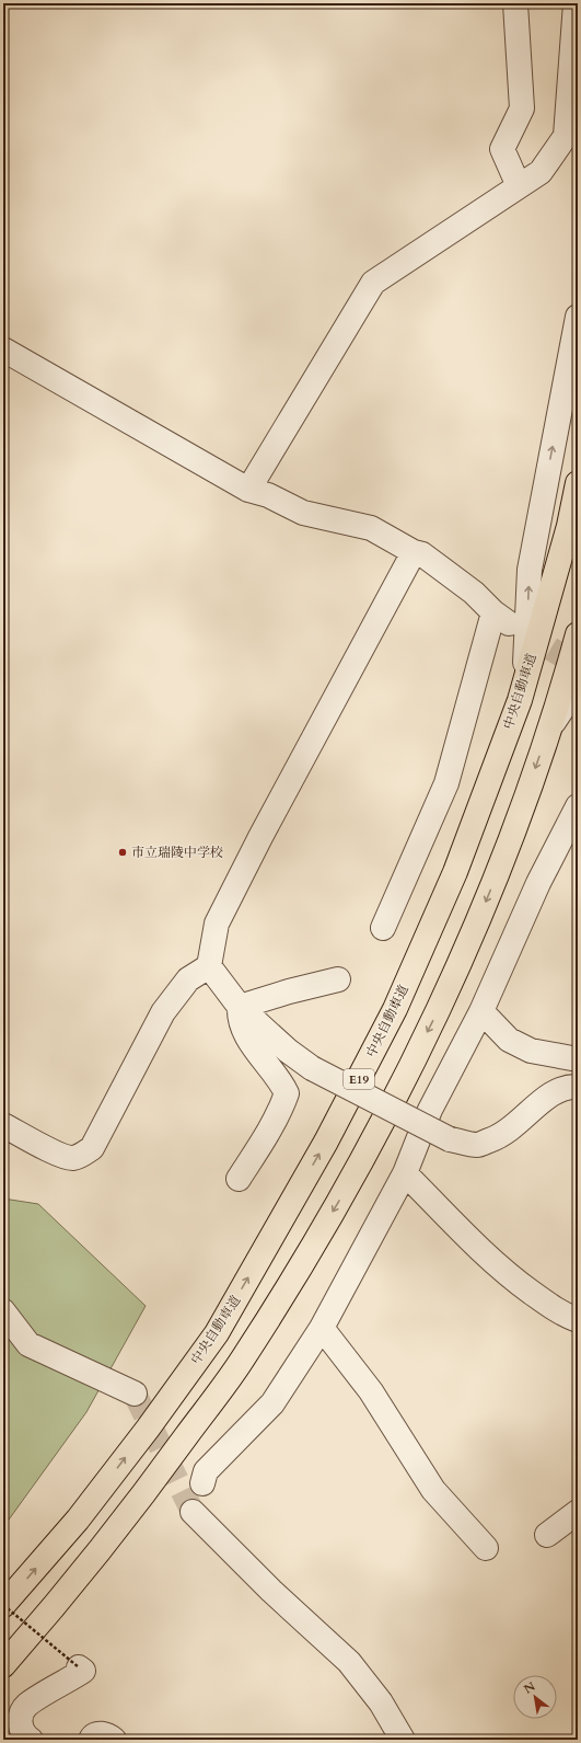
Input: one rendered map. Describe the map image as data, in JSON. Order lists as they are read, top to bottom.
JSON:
{
  "streets": {
    "highway": ["中央自動車道", "E19"]
  },
  "places": ["市立瑞陵中学校"],
  "north": "top left"
}
